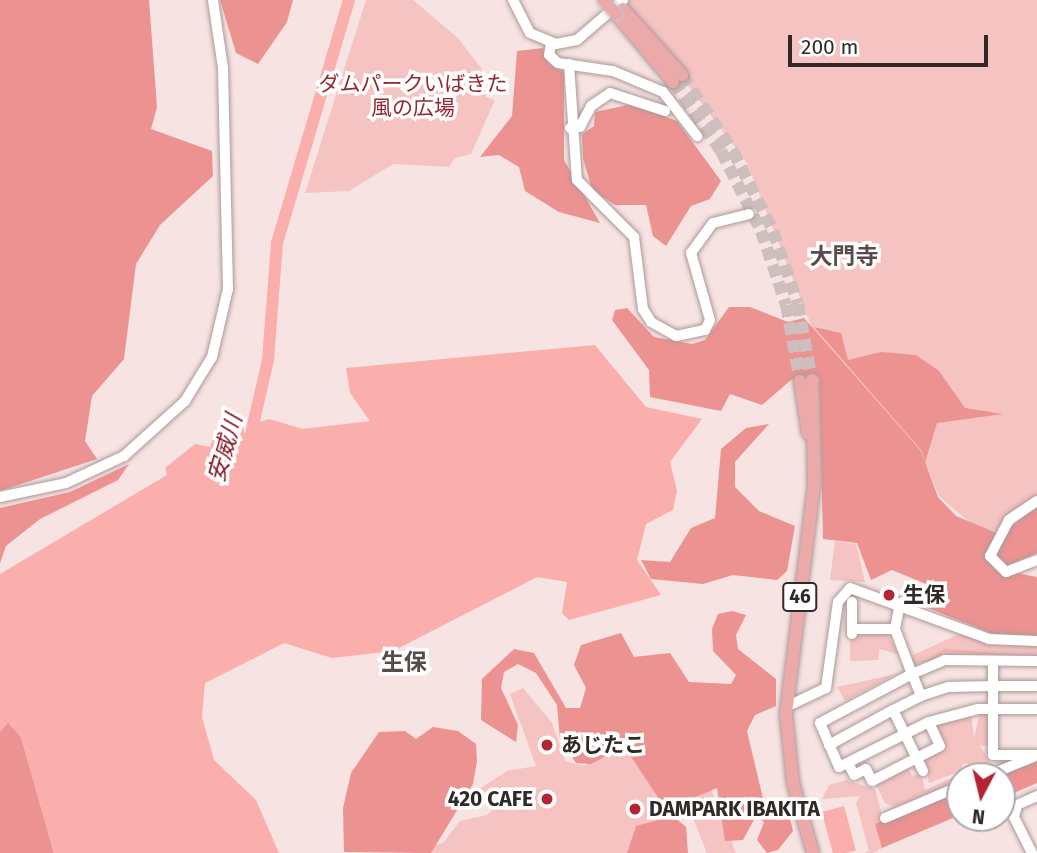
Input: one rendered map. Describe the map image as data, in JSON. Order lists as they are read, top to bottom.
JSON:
{
  "streets": {
    "main road": ["46"]
  },
  "districts": ["大門寺", "生保"],
  "water": ["安威川"],
  "parks": ["ダムパークいばきた 風の広場"],
  "places": [
    "生保",
    "あじたこ",
    "420 CAFE",
    "DAMPARK IBAKITA"
  ],
  "scale_bar": "200 m",
  "north": "bottom"
}
